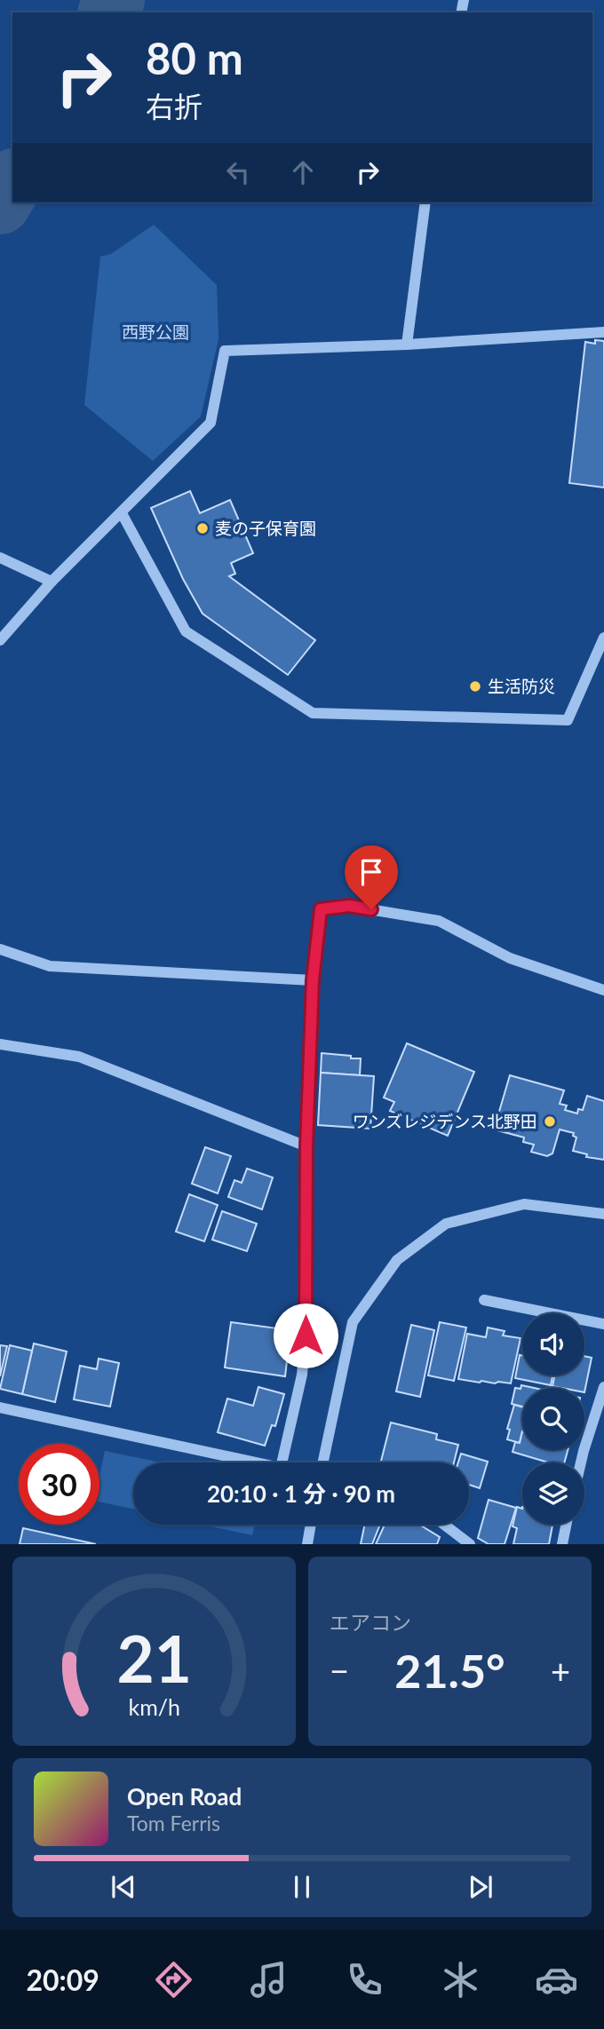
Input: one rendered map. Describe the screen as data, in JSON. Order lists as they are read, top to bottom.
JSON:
{
  "parks": ["西野公園"],
  "places": ["麦の子保育園", "生活防災", "ワンズレジデンス北野田"],
  "page": {
    "turn": ["80 m", "右折"],
    "limit": "30",
    "trip": "20:10 · 1 分 · 90 m",
    "tile": "エアコン",
    "heat": ["−", "21.5°", "+"],
    "song": ["Open Road", "Tom Ferris"],
    "tabs": "20:09",
    "gauge": ["21", "km/h"]
  }
}
